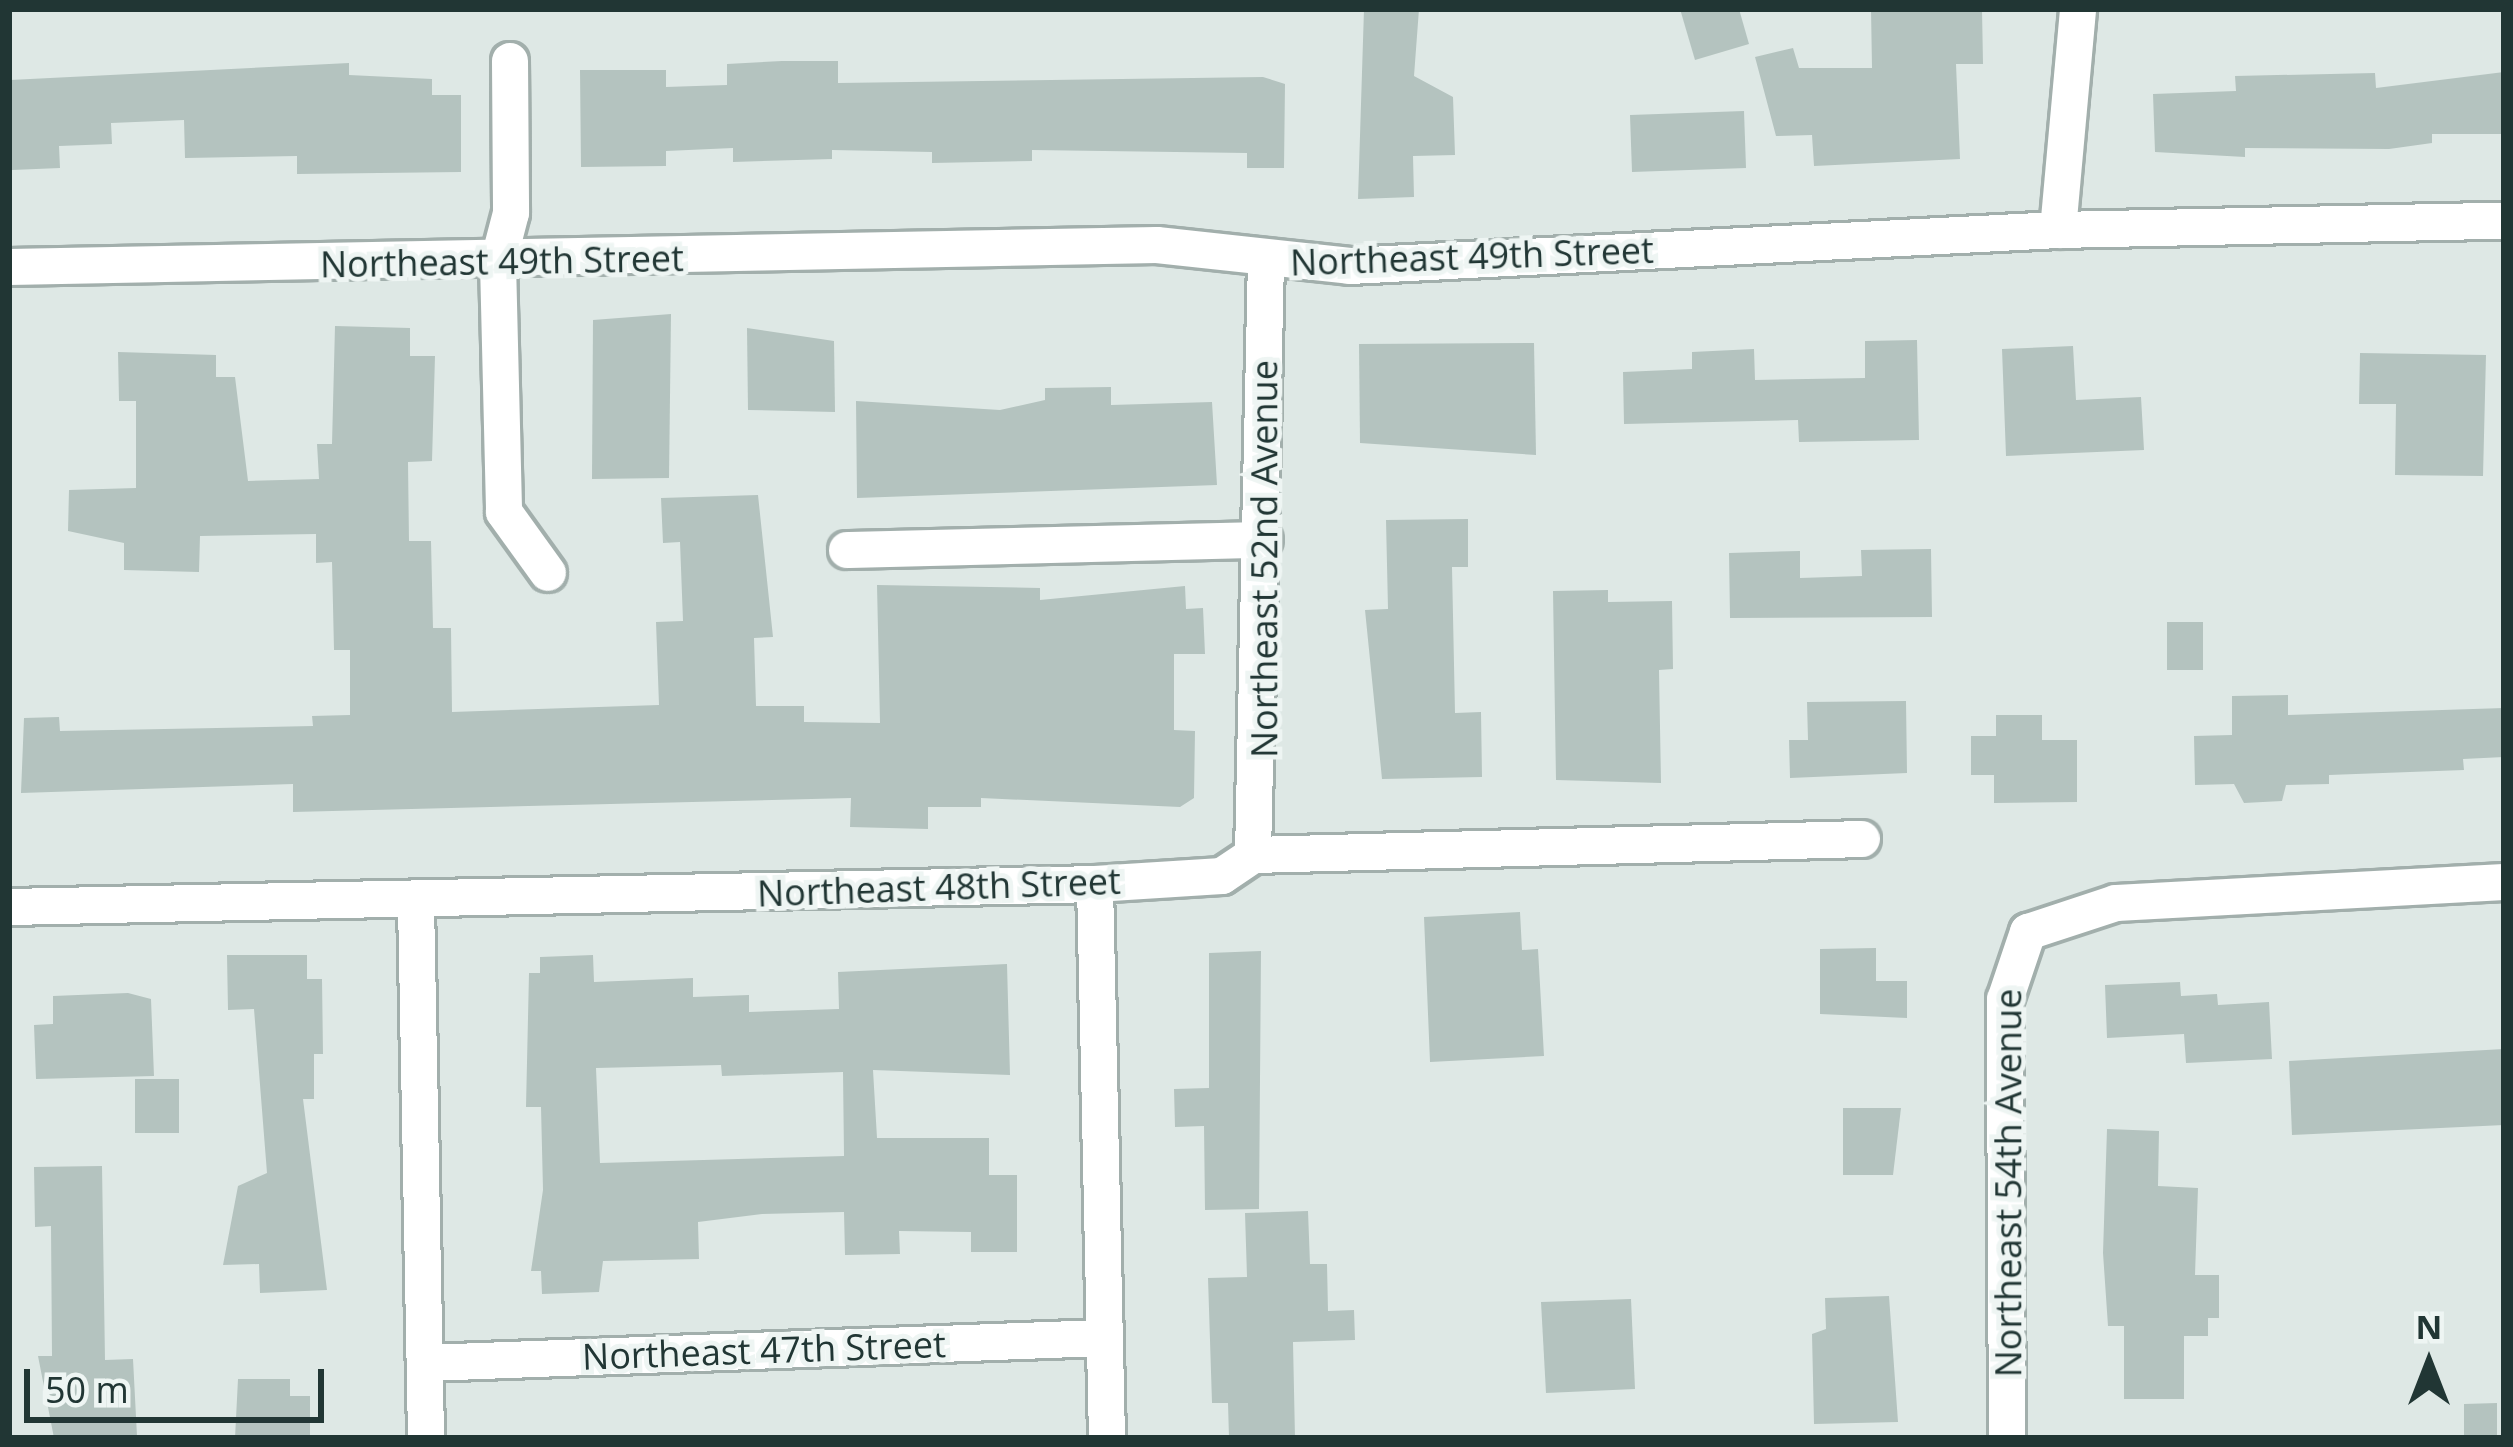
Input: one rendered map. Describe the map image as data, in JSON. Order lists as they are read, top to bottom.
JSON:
{
  "streets": {
    "street": [
      "Northeast 49th Street",
      "Northeast 52nd Avenue",
      "Northeast 48th Street",
      "Northeast 54th Avenue",
      "Northeast 47th Street"
    ]
  },
  "crossings": [
    ["Northeast 49th Street", "Northeast 52nd Avenue"],
    ["Northeast 52nd Avenue", "Northeast 48th Street"]
  ],
  "scale_bar": "50 m",
  "north": "top"
}
